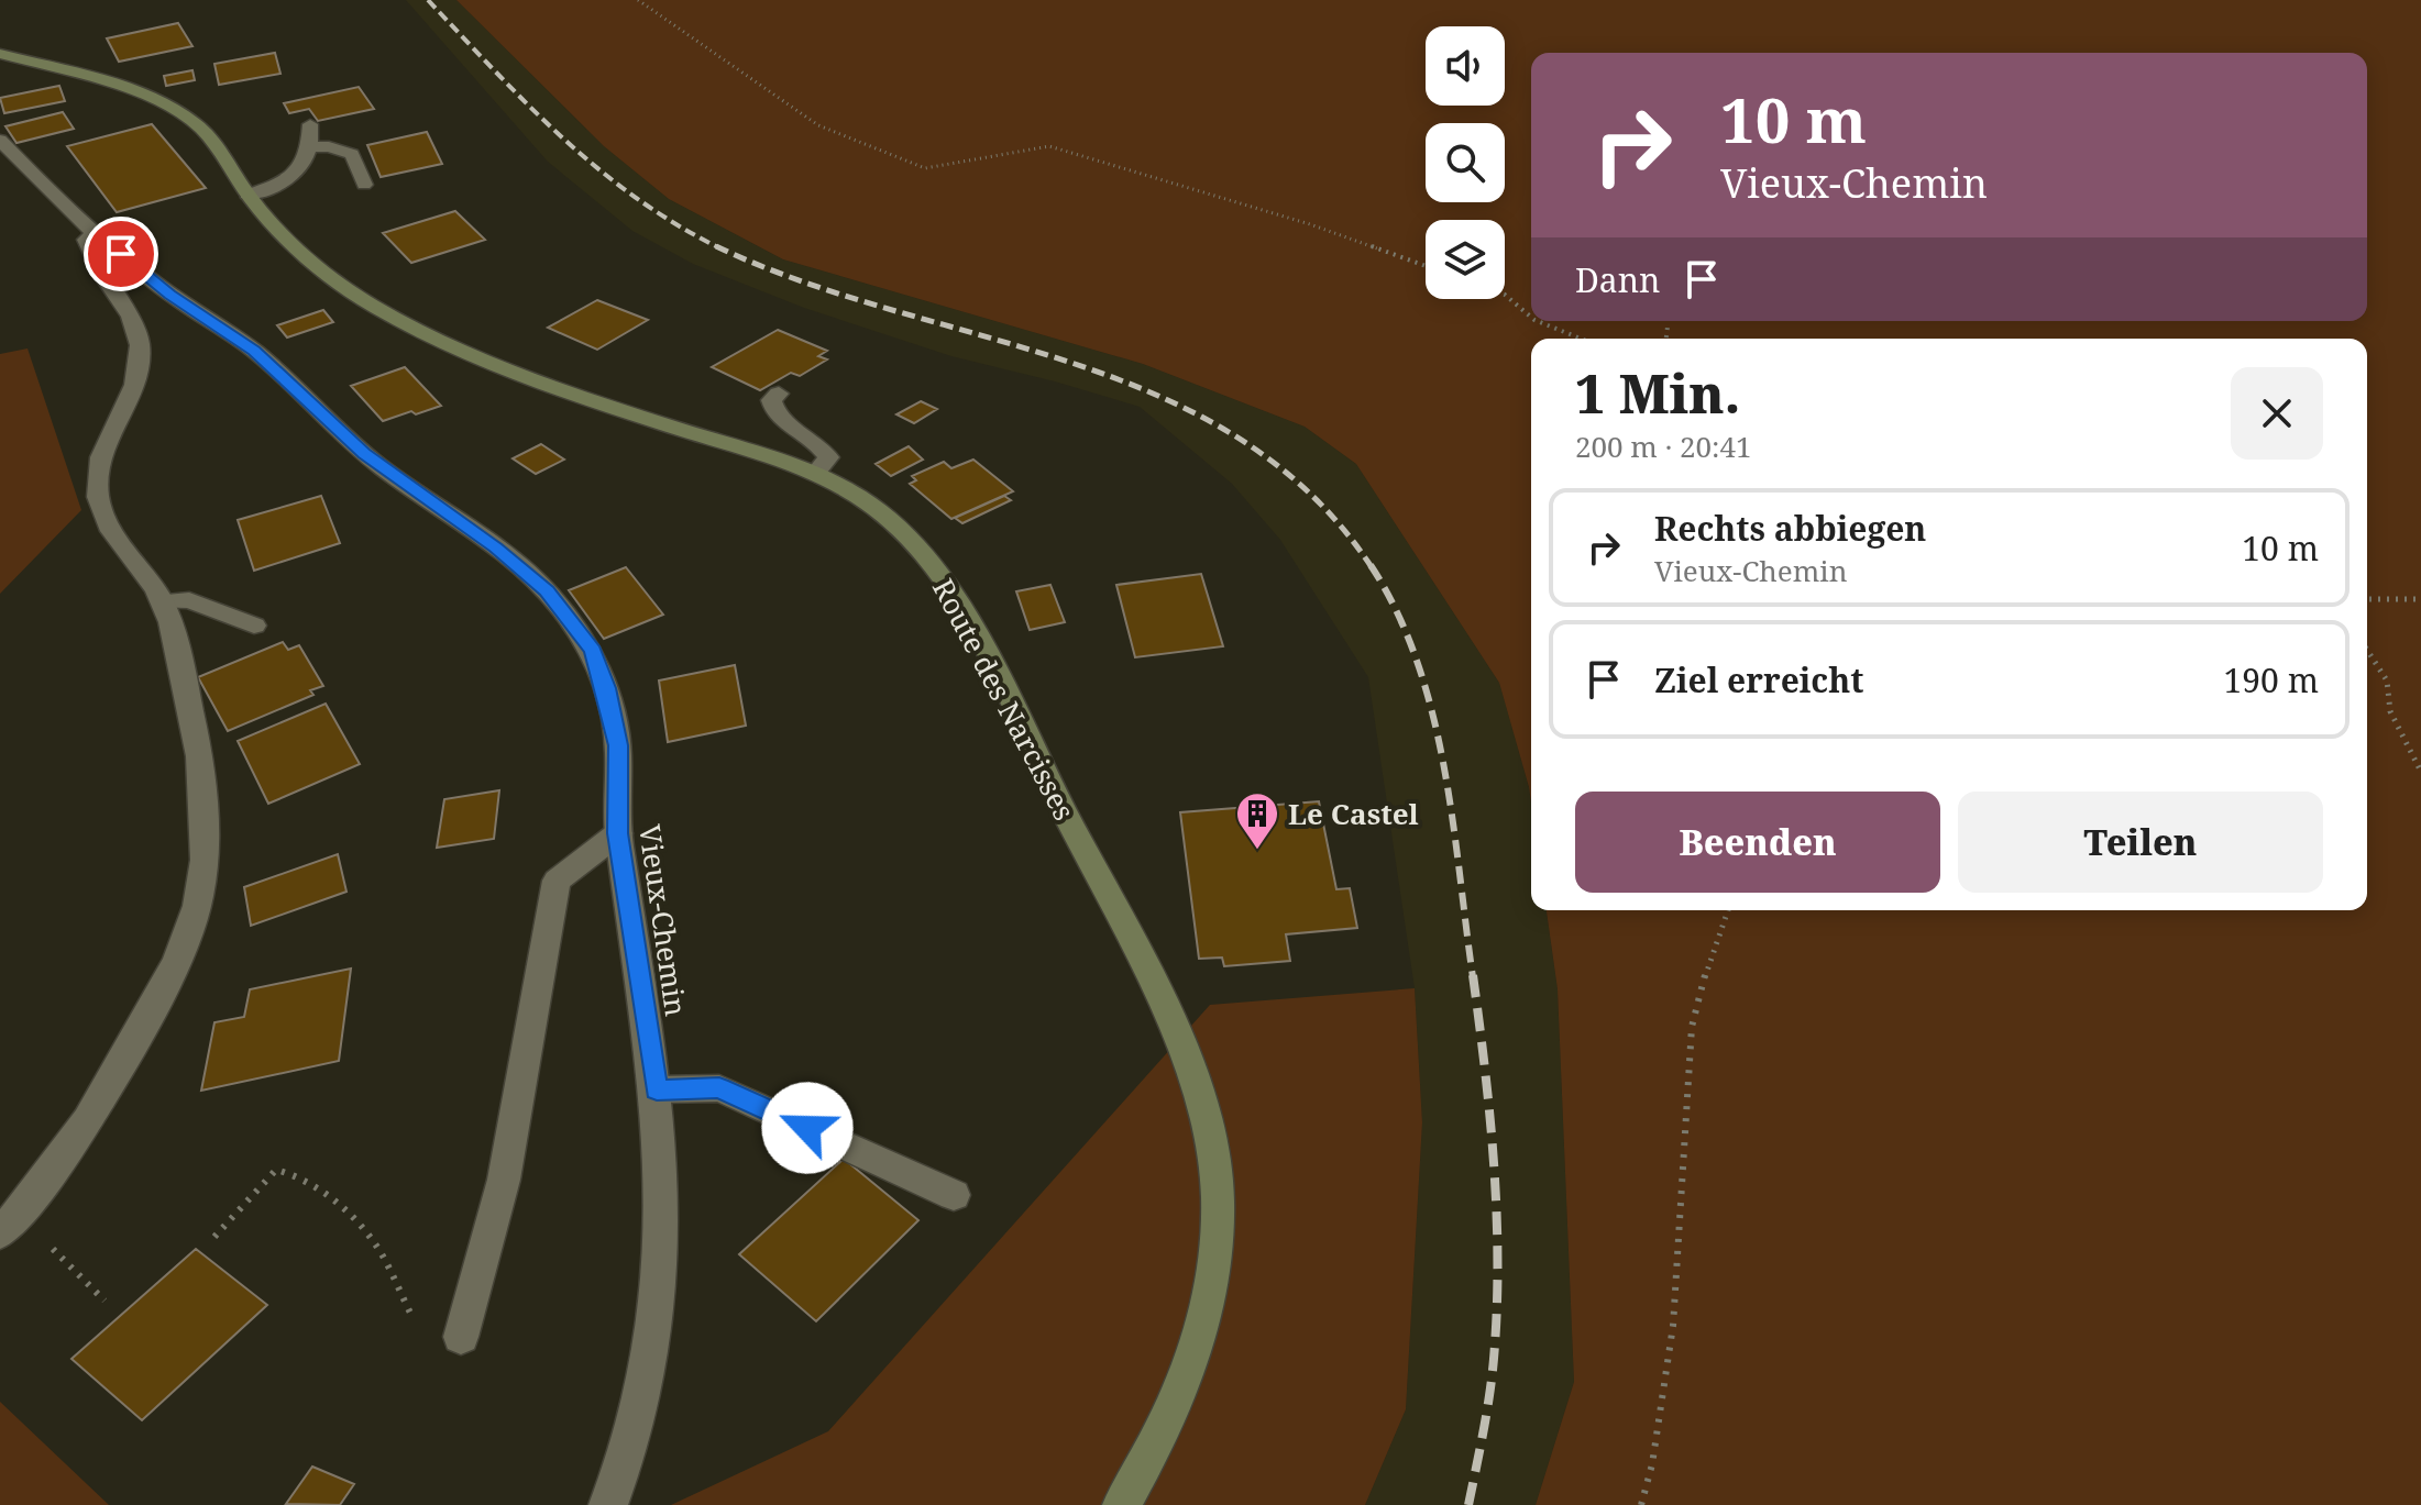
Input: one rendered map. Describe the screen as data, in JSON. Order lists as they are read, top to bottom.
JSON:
{
  "streets": {
    "street": ["Route des Narcisses", "Vieux-Chemin"]
  },
  "places": {
    "building": ["Le Castel"]
  },
  "page": {
    "turn": ["10 m", "Vieux-Chemin"],
    "then": "Dann",
    "heading": ["1 Min.", "200 m · 20:41"],
    "list": [
      {
        "name": "Rechts abbiegen",
        "note": "Vieux-Chemin",
        "value": "10 m"
      },
      {
        "name": "Ziel erreicht",
        "value": "190 m"
      }
    ],
    "buttons": ["Beenden", "Teilen"]
  }
}
